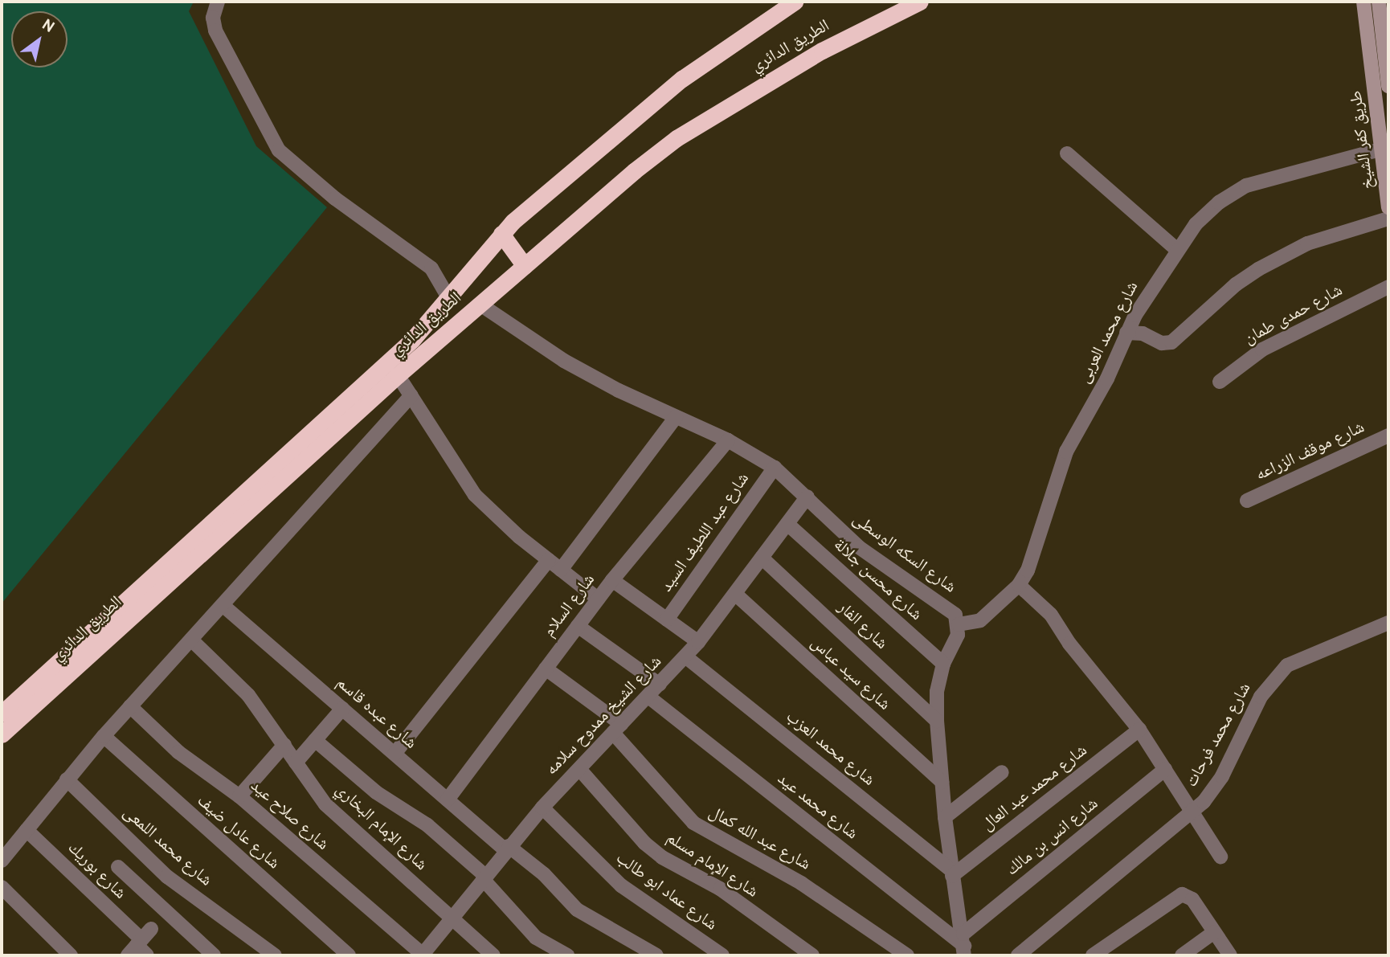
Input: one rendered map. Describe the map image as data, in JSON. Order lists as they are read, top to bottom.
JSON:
{
  "streets": {
    "highway": ["الطريق الدائري"],
    "street": [
      "طريق كفر الشيخ",
      "شارع حمدى طمان",
      "شارع محمد العربى",
      "شارع موقف الزراعه",
      "شارع عبد اللطيف السيد",
      "شارع السكه الوسطى",
      "شارع محسن جلالة",
      "شارع السلام",
      "شارع الفار",
      "شارع سيد عباس",
      "شارع عبده قاسم",
      "شارع الشيخ ممدوح سلامه",
      "شارع محمد فرحات",
      "شارع محمد العزب",
      "شارع محمد عبد العال",
      "شارع محمد عيد",
      "شارع صلاح عيد",
      "شارع الإمام البخاري",
      "شارع عادل ضيف",
      "شارع انس بن مالك",
      "شارع عبد الله كمال",
      "شارع محمد اللمعى",
      "شارع الإمام مسلم",
      "شارع بوريك",
      "شارع عماد ابو طالب"
    ]
  },
  "crossings": [
    ["الطريق الدائري", "شارع السكه الوسطى"],
    ["طريق كفر الشيخ", "شارع محمد العربى"],
    ["شارع محمد العربى", "شارع السكه الوسطى"],
    ["شارع عبد اللطيف السيد", "شارع السكه الوسطى"],
    ["شارع السكه الوسطى", "شارع السلام"],
    ["شارع السكه الوسطى", "شارع الشيخ ممدوح سلامه"],
    ["شارع محسن جلالة", "شارع الشيخ ممدوح سلامه"],
    ["شارع السلام", "شارع عبده قاسم"],
    ["شارع السلام", "شارع عبد الله كمال"],
    ["شارع الفار", "شارع الشيخ ممدوح سلامه"],
    ["شارع سيد عباس", "شارع الشيخ ممدوح سلامه"],
    ["شارع عبده قاسم", "شارع الشيخ ممدوح سلامه"],
    ["شارع الشيخ ممدوح سلامه", "شارع محمد العزب"],
    ["شارع الشيخ ممدوح سلامه", "شارع محمد عيد"],
    ["شارع الشيخ ممدوح سلامه", "شارع صلاح عيد"],
    ["شارع الشيخ ممدوح سلامه", "شارع الإمام البخاري"],
    ["شارع الشيخ ممدوح سلامه", "شارع عبد الله كمال"],
    ["شارع الشيخ ممدوح سلامه", "شارع الإمام مسلم"],
    ["شارع الشيخ ممدوح سلامه", "شارع عماد ابو طالب"],
    ["شارع محمد العزب", "شارع محمد عبد العال"],
    ["شارع محمد عيد", "شارع انس بن مالك"]
  ],
  "north": "top right"
}
